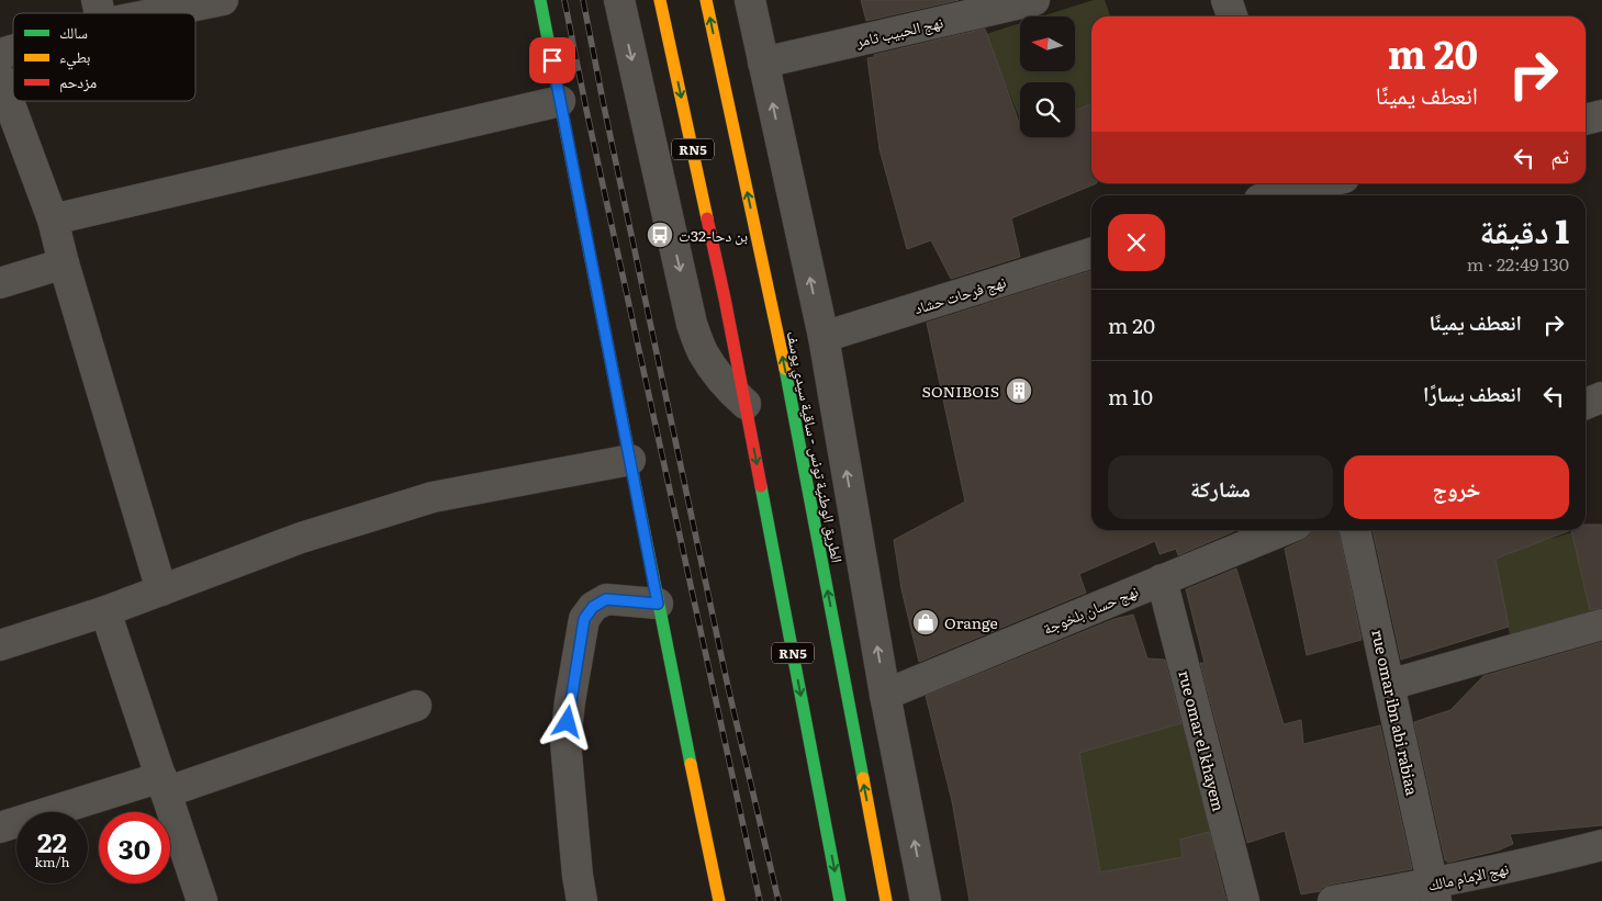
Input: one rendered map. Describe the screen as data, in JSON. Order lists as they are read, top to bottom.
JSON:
{
  "streets": {
    "main road": ["RN5", "الطريق الوطنية تونس - ساقية سيدي يوسف"],
    "street": [
      "نهج الحبيب ثامر",
      "نهج فرحات حشاد",
      "نهج حسان بلخوجة",
      "rue omar ibn abi rabiaa",
      "rue omar el khayem",
      "نهج الإمام مالك"
    ]
  },
  "crossings": [
    ["نهج حسان بلخوجة", "rue omar el khayem"],
    ["rue omar ibn abi rabiaa", "نهج الإمام مالك"]
  ],
  "places": {
    "bus stop": ["بن دحا-32ت"],
    "building": ["SONIBOIS"],
    "shop": ["Orange"]
  },
  "legend": ["سالك", "بطيء", "مزدحم"],
  "north": "left",
  "page": {
    "turn": ["20 m", "انعطف يمينًا"],
    "then": "ثم",
    "heading": ["1 دقيقة", "130 m · 22:49"],
    "list": [
      {
        "name": "انعطف يمينًا",
        "value": "20 m"
      },
      {
        "name": "انعطف يسارًا",
        "value": "10 m"
      }
    ],
    "buttons": ["خروج", "مشاركة"],
    "speed": "22 km/h",
    "limit": "30"
  }
}
